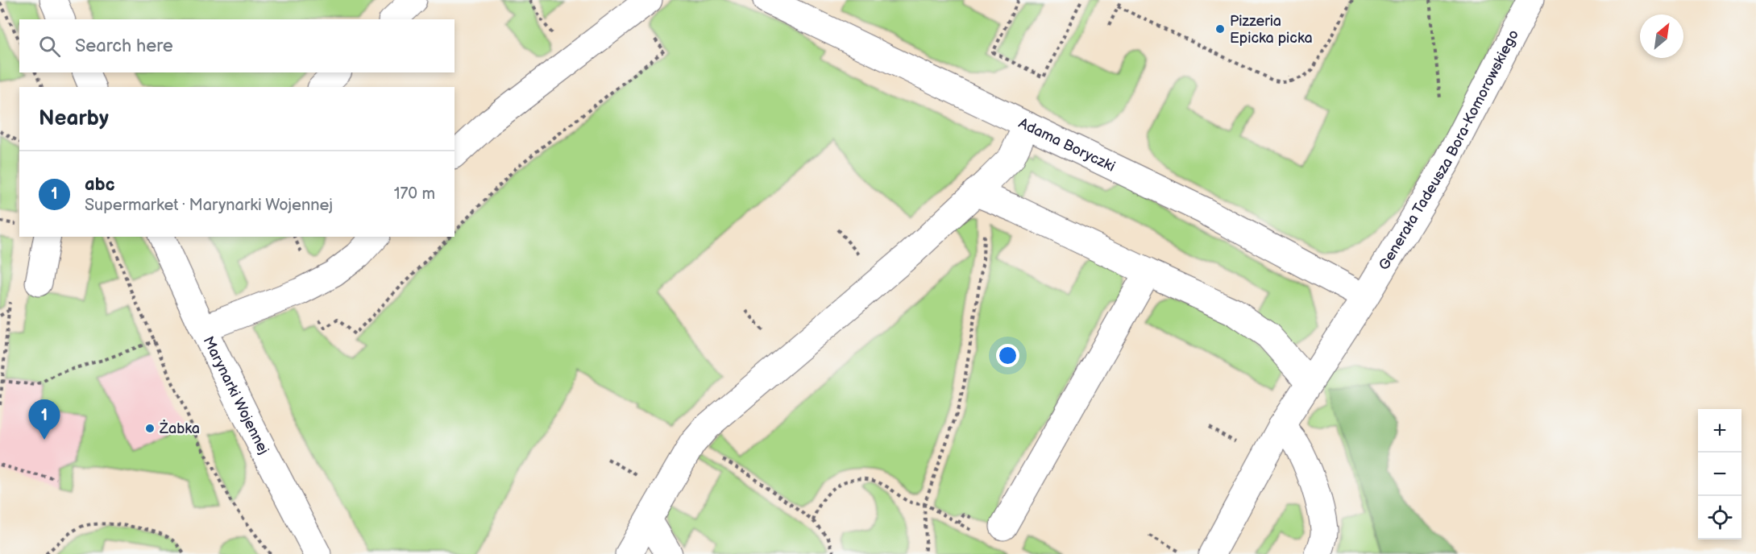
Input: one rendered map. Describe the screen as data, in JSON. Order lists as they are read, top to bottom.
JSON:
{
  "streets": {
    "street": ["Adama Boryczki", "Generała Tadeusza Bora-Komorowskiego", "Marynarki Wojennej"]
  },
  "crossings": [
    ["Adama Boryczki", "Generała Tadeusza Bora-Komorowskiego"]
  ],
  "places": ["Pizzeria Epicka picka", "Żabka"],
  "north": "top right",
  "page": {
    "search": "Search here",
    "heading": "Nearby",
    "list": [
      {
        "mark": "1",
        "name": "abc",
        "note": "Supermarket · Marynarki Wojennej",
        "value": "170 m"
      }
    ],
    "pins": "1",
    "map_buttons": ["+", "−"]
  }
}
